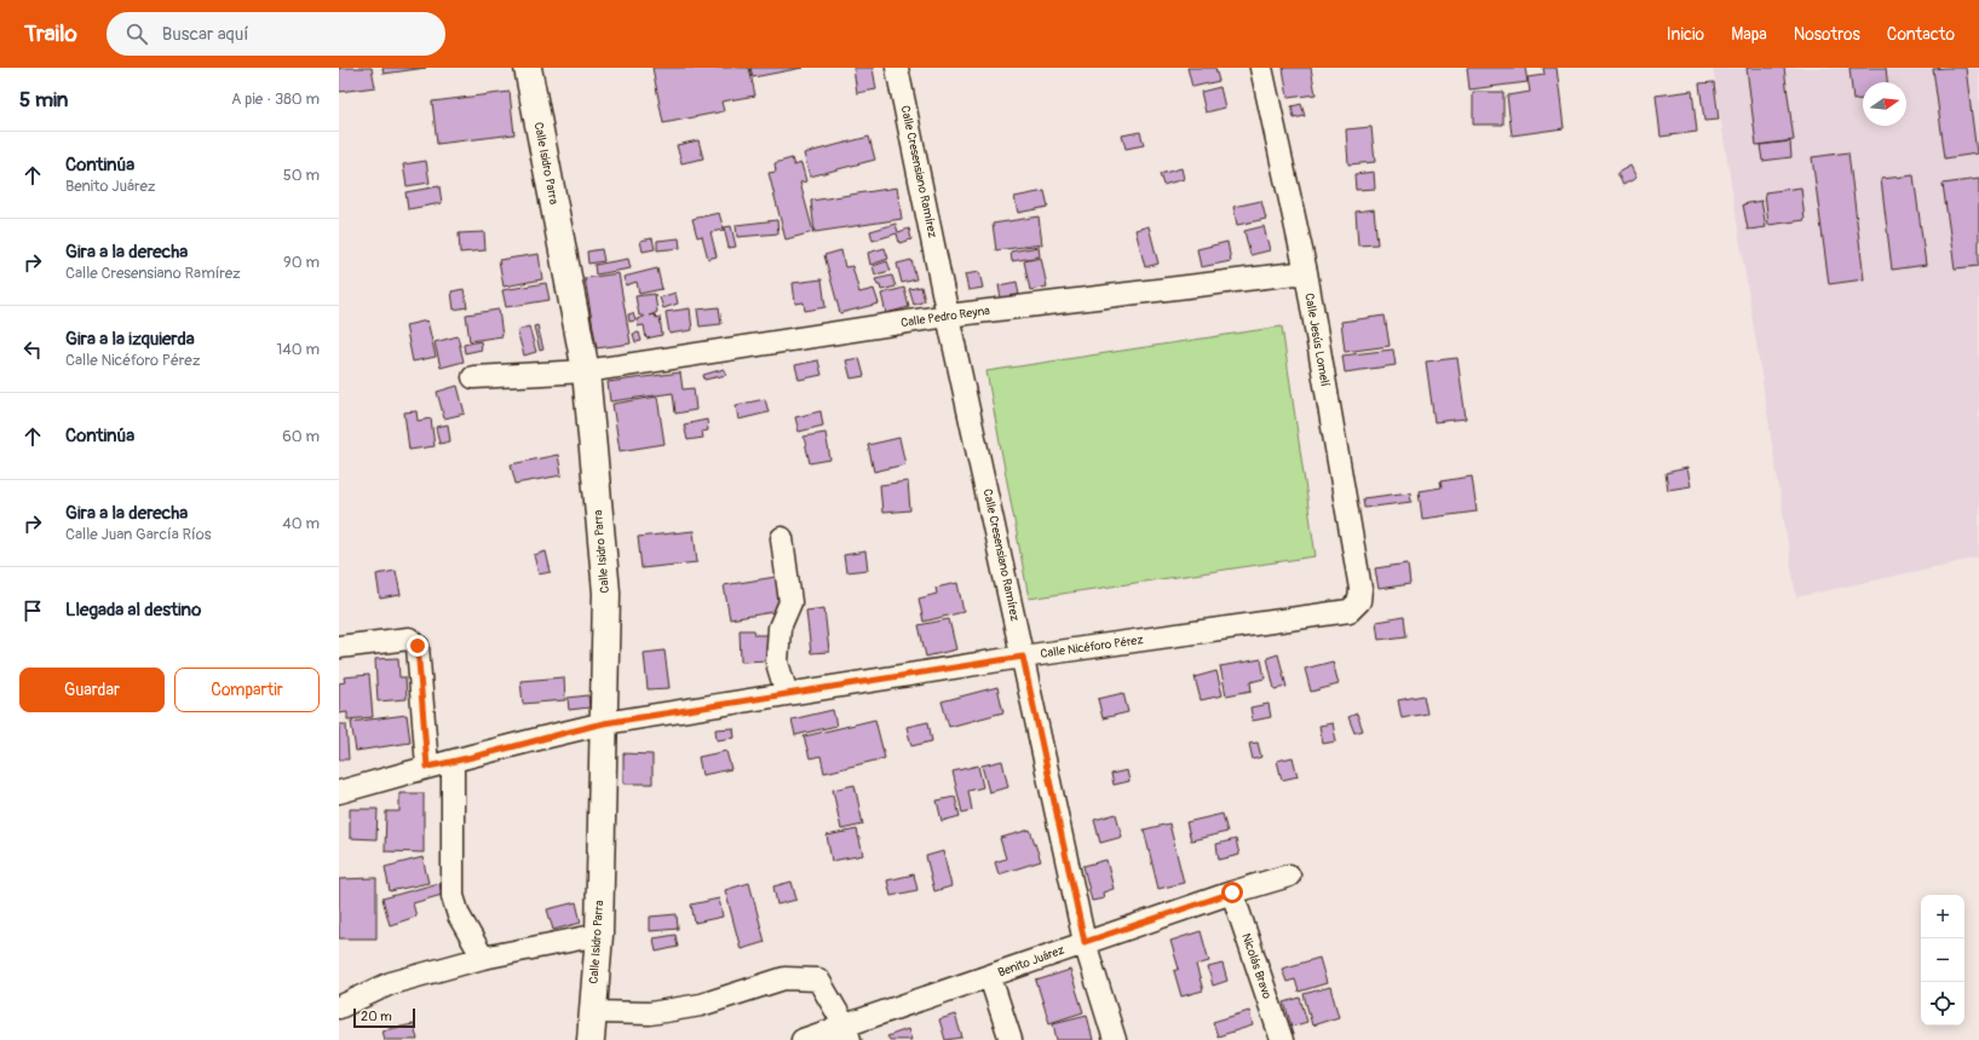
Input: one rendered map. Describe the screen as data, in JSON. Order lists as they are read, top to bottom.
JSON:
{
  "streets": {
    "street": [
      "Calle Isidro Parra",
      "Calle Cresensiano Ramírez",
      "Calle Pedro Reyna",
      "Calle Jesús Lomelí",
      "Calle Nicéforo Pérez",
      "Benito Juárez",
      "Nicolás Bravo"
    ]
  },
  "crossings": [
    ["Calle Isidro Parra", "Calle Pedro Reyna"],
    ["Calle Isidro Parra", "Calle Nicéforo Pérez"],
    ["Calle Cresensiano Ramírez", "Calle Pedro Reyna"],
    ["Calle Cresensiano Ramírez", "Calle Nicéforo Pérez"],
    ["Calle Cresensiano Ramírez", "Benito Juárez"],
    ["Calle Pedro Reyna", "Calle Jesús Lomelí"],
    ["Calle Jesús Lomelí", "Calle Nicéforo Pérez"],
    ["Benito Juárez", "Nicolás Bravo"]
  ],
  "scale_bar": "20 m",
  "north": "right",
  "page": {
    "header": "Trailo",
    "search": "Buscar aquí",
    "nav": [
      "Inicio",
      "Mapa",
      "Nosotros",
      "Contacto"
    ],
    "heading": ["5 min", "A pie · 380 m"],
    "list": [
      ["Continúa", "Benito Juárez", "50 m"],
      ["Gira a la derecha", "Calle Cresensiano Ramírez", "90 m"],
      ["Gira a la izquierda", "Calle Nicéforo Pérez", "140 m"],
      ["Continúa", "60 m"],
      ["Gira a la derecha", "Calle Juan García Ríos", "40 m"],
      "Llegada al destino"
    ],
    "buttons": ["Guardar", "Compartir"],
    "map_buttons": ["+", "−"],
    "scale": "20 m"
  }
}
